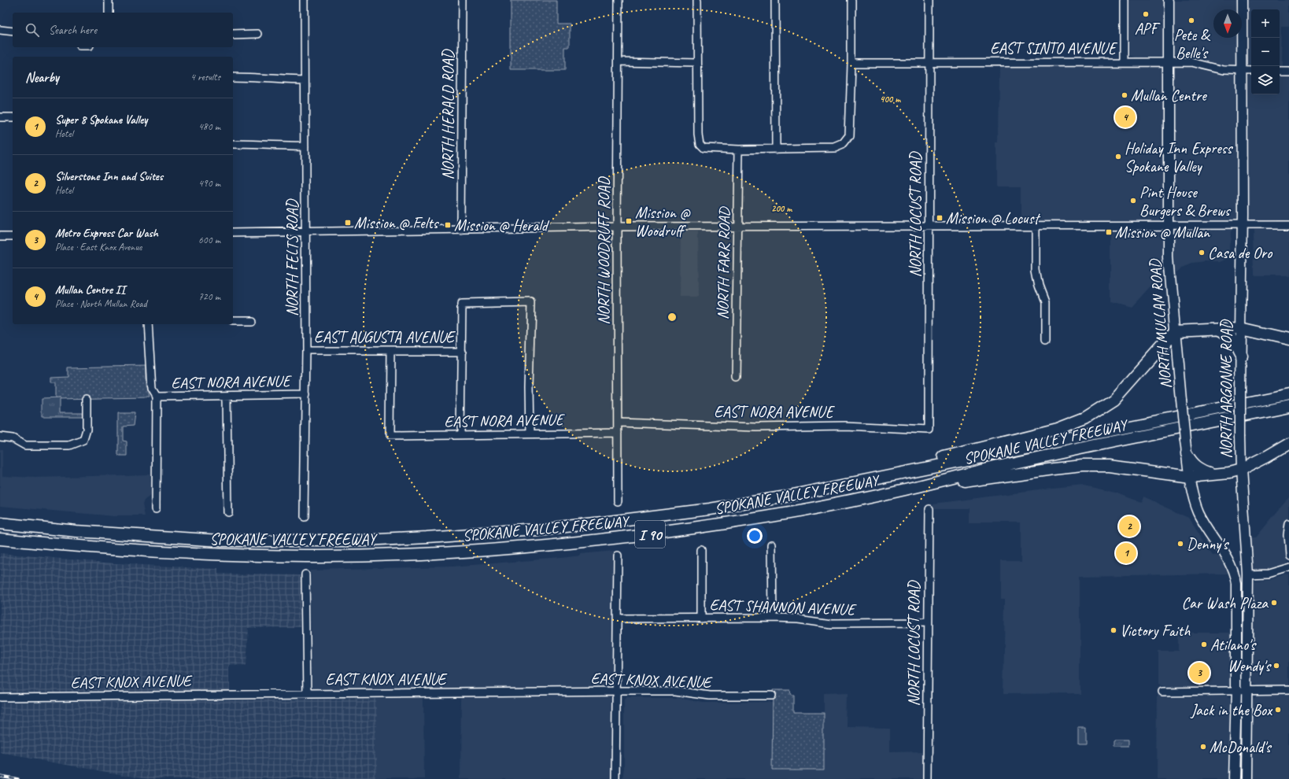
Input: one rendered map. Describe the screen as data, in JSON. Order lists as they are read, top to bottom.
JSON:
{
  "streets": {
    "highway": ["SPOKANE VALLEY FREEWAY", "I 90"],
    "main road": ["NORTH MULLAN ROAD", "NORTH ARGONNE ROAD"],
    "street": [
      "EAST SINTO AVENUE",
      "NORTH HERALD ROAD",
      "NORTH LOCUST ROAD",
      "NORTH WOODRUFF ROAD",
      "NORTH FELTS ROAD",
      "NORTH FARR ROAD",
      "EAST AUGUSTA AVENUE",
      "EAST NORA AVENUE",
      "EAST SHANNON AVENUE",
      "EAST KNOX AVENUE"
    ]
  },
  "crossings": [
    ["EAST SINTO AVENUE", "NORTH LOCUST ROAD"],
    ["EAST SINTO AVENUE", "NORTH MULLAN ROAD"],
    ["EAST SINTO AVENUE", "NORTH ARGONNE ROAD"],
    ["NORTH LOCUST ROAD", "EAST NORA AVENUE"],
    ["NORTH LOCUST ROAD", "EAST SHANNON AVENUE"],
    ["NORTH WOODRUFF ROAD", "EAST NORA AVENUE"],
    ["NORTH FELTS ROAD", "EAST AUGUSTA AVENUE"],
    ["NORTH FELTS ROAD", "EAST NORA AVENUE"],
    ["NORTH MULLAN ROAD", "NORTH ARGONNE ROAD"],
    ["EAST AUGUSTA AVENUE", "EAST NORA AVENUE"]
  ],
  "places": {
    "other": [
      "APF",
      "Pete & Belle's",
      "Mullan Centre",
      "Holiday Inn Express Spokane Valley",
      "Pint House Burgers & Brews",
      "Casa de Oro",
      "Denny's",
      "Car Wash Plaza",
      "Victory Faith",
      "Atilano's",
      "Wendy's",
      "Jack in the Box",
      "McDonald's"
    ],
    "transit": [
      "Mission @ Locust",
      "Mission @ Woodruff",
      "Mission @ Felts",
      "Mission @ Herald",
      "Mission @ Mullan"
    ]
  },
  "north": "bottom",
  "page": {
    "map_buttons": ["+", "−"],
    "search": "Search here",
    "heading": ["Nearby", "4 results"],
    "list": [
      {
        "mark": "1",
        "name": "Super 8 Spokane Valley",
        "note": "Hotel",
        "value": "480 m"
      },
      {
        "mark": "2",
        "name": "Silverstone Inn and Suites",
        "note": "Hotel",
        "value": "490 m"
      },
      {
        "mark": "3",
        "name": "Metro Express Car Wash",
        "note": "Place · East Knox Avenue",
        "value": "600 m"
      },
      {
        "mark": "4",
        "name": "Mullan Centre II",
        "note": "Place · North Mullan Road",
        "value": "720 m"
      }
    ],
    "pins": [
      "4",
      "2",
      "1",
      "3"
    ]
  },
  "rings": ["400 m", "200 m"]
}
